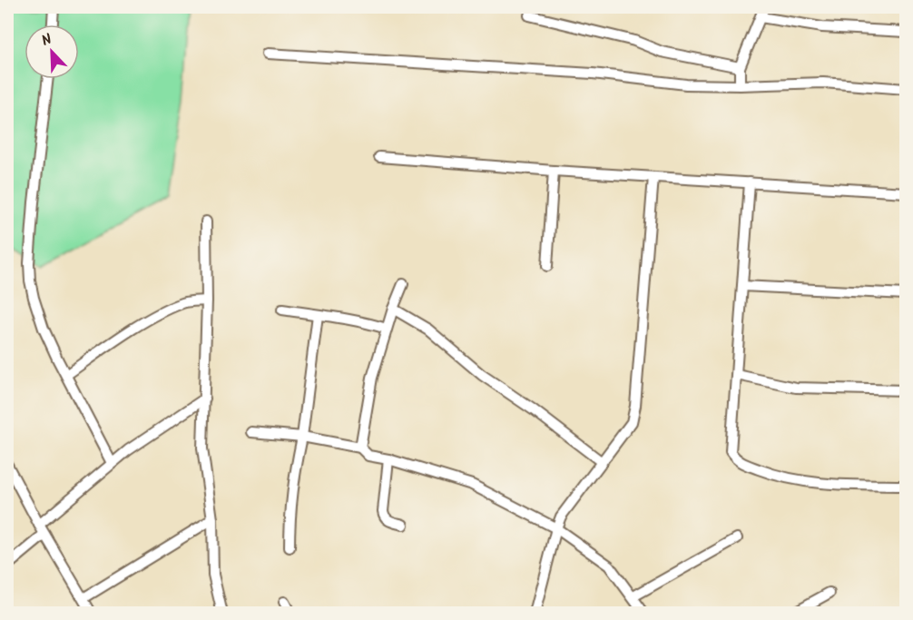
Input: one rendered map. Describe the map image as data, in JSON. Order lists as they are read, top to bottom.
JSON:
{
  "north": "top left"
}
